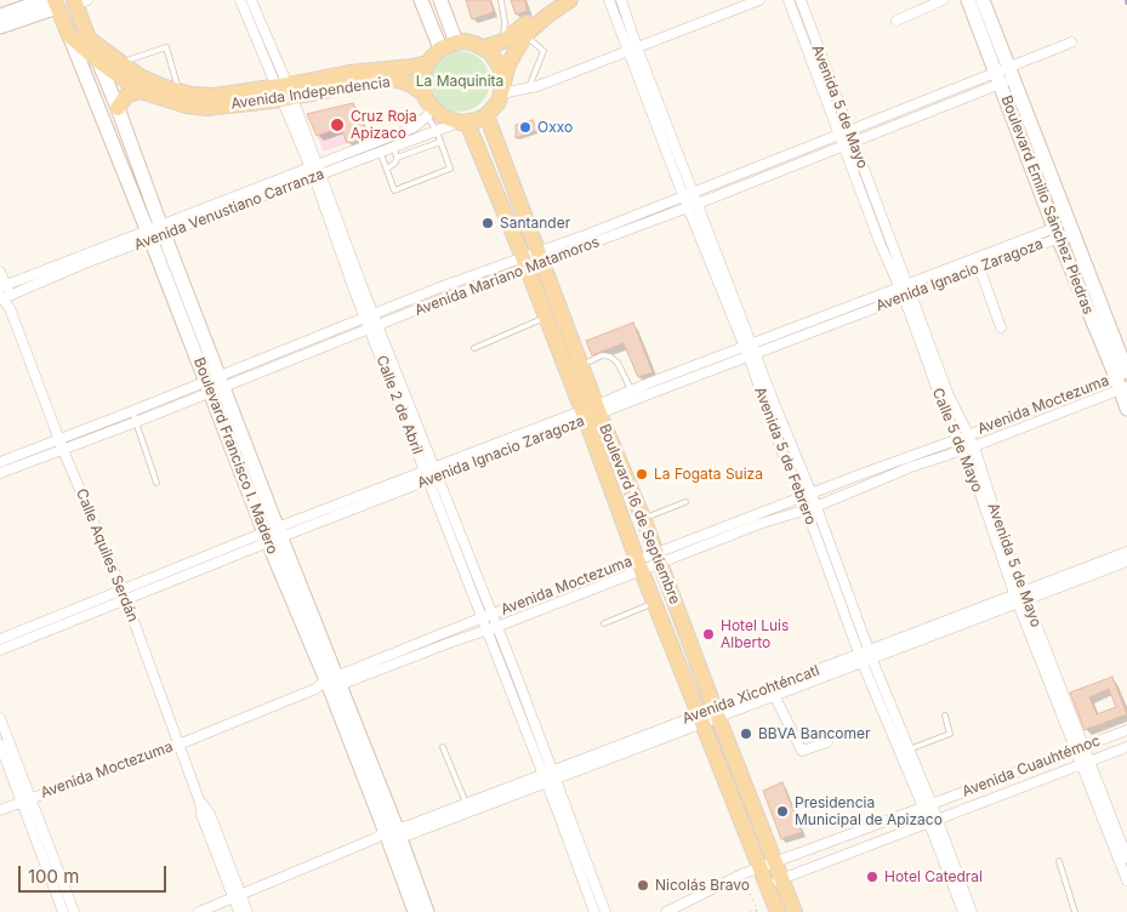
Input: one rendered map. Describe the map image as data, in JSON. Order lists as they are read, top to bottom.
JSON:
{
  "streets": {
    "main road": [
      "Avenida Independencia",
      "Boulevard Emilio Sánchez Piedras",
      "Boulevard Francisco I. Madero",
      "Boulevard 16 de Septiembre"
    ],
    "street": [
      "Avenida 5 de Mayo",
      "Avenida Venustiano Carranza",
      "Avenida Ignacio Zaragoza",
      "Avenida Mariano Matamoros",
      "Calle 2 de Abril",
      "Avenida Moctezuma",
      "Calle 5 de Mayo",
      "Avenida 5 de Febrero",
      "Calle Aquiles Serdán",
      "Avenida Xicohténcatl",
      "Avenida Cuauhtémoc"
    ]
  },
  "crossings": [
    ["Avenida Independencia", "Avenida Venustiano Carranza"],
    ["Avenida Independencia", "Calle 2 de Abril"],
    ["Avenida Independencia", "Boulevard Francisco I. Madero"],
    ["Avenida Independencia", "Boulevard 16 de Septiembre"],
    ["Avenida 5 de Mayo", "Avenida Mariano Matamoros"],
    ["Avenida 5 de Mayo", "Avenida Moctezuma"],
    ["Avenida 5 de Mayo", "Calle 5 de Mayo"],
    ["Boulevard Emilio Sánchez Piedras", "Avenida Ignacio Zaragoza"],
    ["Boulevard Emilio Sánchez Piedras", "Avenida Mariano Matamoros"],
    ["Boulevard Emilio Sánchez Piedras", "Avenida Moctezuma"],
    ["Avenida Venustiano Carranza", "Calle 2 de Abril"],
    ["Avenida Venustiano Carranza", "Boulevard Francisco I. Madero"],
    ["Avenida Venustiano Carranza", "Boulevard 16 de Septiembre"],
    ["Avenida Venustiano Carranza", "Calle Aquiles Serdán"],
    ["Avenida Ignacio Zaragoza", "Calle 2 de Abril"],
    ["Avenida Ignacio Zaragoza", "Calle 5 de Mayo"],
    ["Avenida Ignacio Zaragoza", "Boulevard Francisco I. Madero"],
    ["Avenida Ignacio Zaragoza", "Avenida 5 de Febrero"],
    ["Avenida Ignacio Zaragoza", "Boulevard 16 de Septiembre"],
    ["Avenida Ignacio Zaragoza", "Calle Aquiles Serdán"],
    ["Avenida Mariano Matamoros", "Calle 2 de Abril"],
    ["Avenida Mariano Matamoros", "Calle 5 de Mayo"],
    ["Avenida Mariano Matamoros", "Boulevard Francisco I. Madero"],
    ["Avenida Mariano Matamoros", "Avenida 5 de Febrero"],
    ["Avenida Mariano Matamoros", "Boulevard 16 de Septiembre"],
    ["Avenida Mariano Matamoros", "Calle Aquiles Serdán"],
    ["Calle 2 de Abril", "Avenida Moctezuma"],
    ["Calle 2 de Abril", "Avenida Xicohténcatl"],
    ["Avenida Moctezuma", "Calle 5 de Mayo"],
    ["Avenida Moctezuma", "Boulevard Francisco I. Madero"],
    ["Avenida Moctezuma", "Avenida 5 de Febrero"],
    ["Avenida Moctezuma", "Boulevard 16 de Septiembre"],
    ["Avenida Moctezuma", "Calle Aquiles Serdán"],
    ["Calle 5 de Mayo", "Avenida Xicohténcatl"],
    ["Calle 5 de Mayo", "Avenida Cuauhtémoc"],
    ["Boulevard Francisco I. Madero", "Avenida Xicohténcatl"],
    ["Avenida 5 de Febrero", "Avenida Xicohténcatl"],
    ["Avenida 5 de Febrero", "Avenida Cuauhtémoc"],
    ["Boulevard 16 de Septiembre", "Avenida Xicohténcatl"],
    ["Boulevard 16 de Septiembre", "Avenida Cuauhtémoc"],
    ["Calle Aquiles Serdán", "Avenida Xicohténcatl"]
  ],
  "parks": ["La Maquinita"],
  "places": [
    "Cruz Roja Apizaco",
    "Oxxo",
    "Santander",
    "La Fogata Suiza",
    "Hotel Luis Alberto",
    "BBVA Bancomer",
    "Presidencia Municipal de Apizaco",
    "Hotel Catedral",
    "Nicolás Bravo"
  ],
  "scale_bar": "100 m"
}
